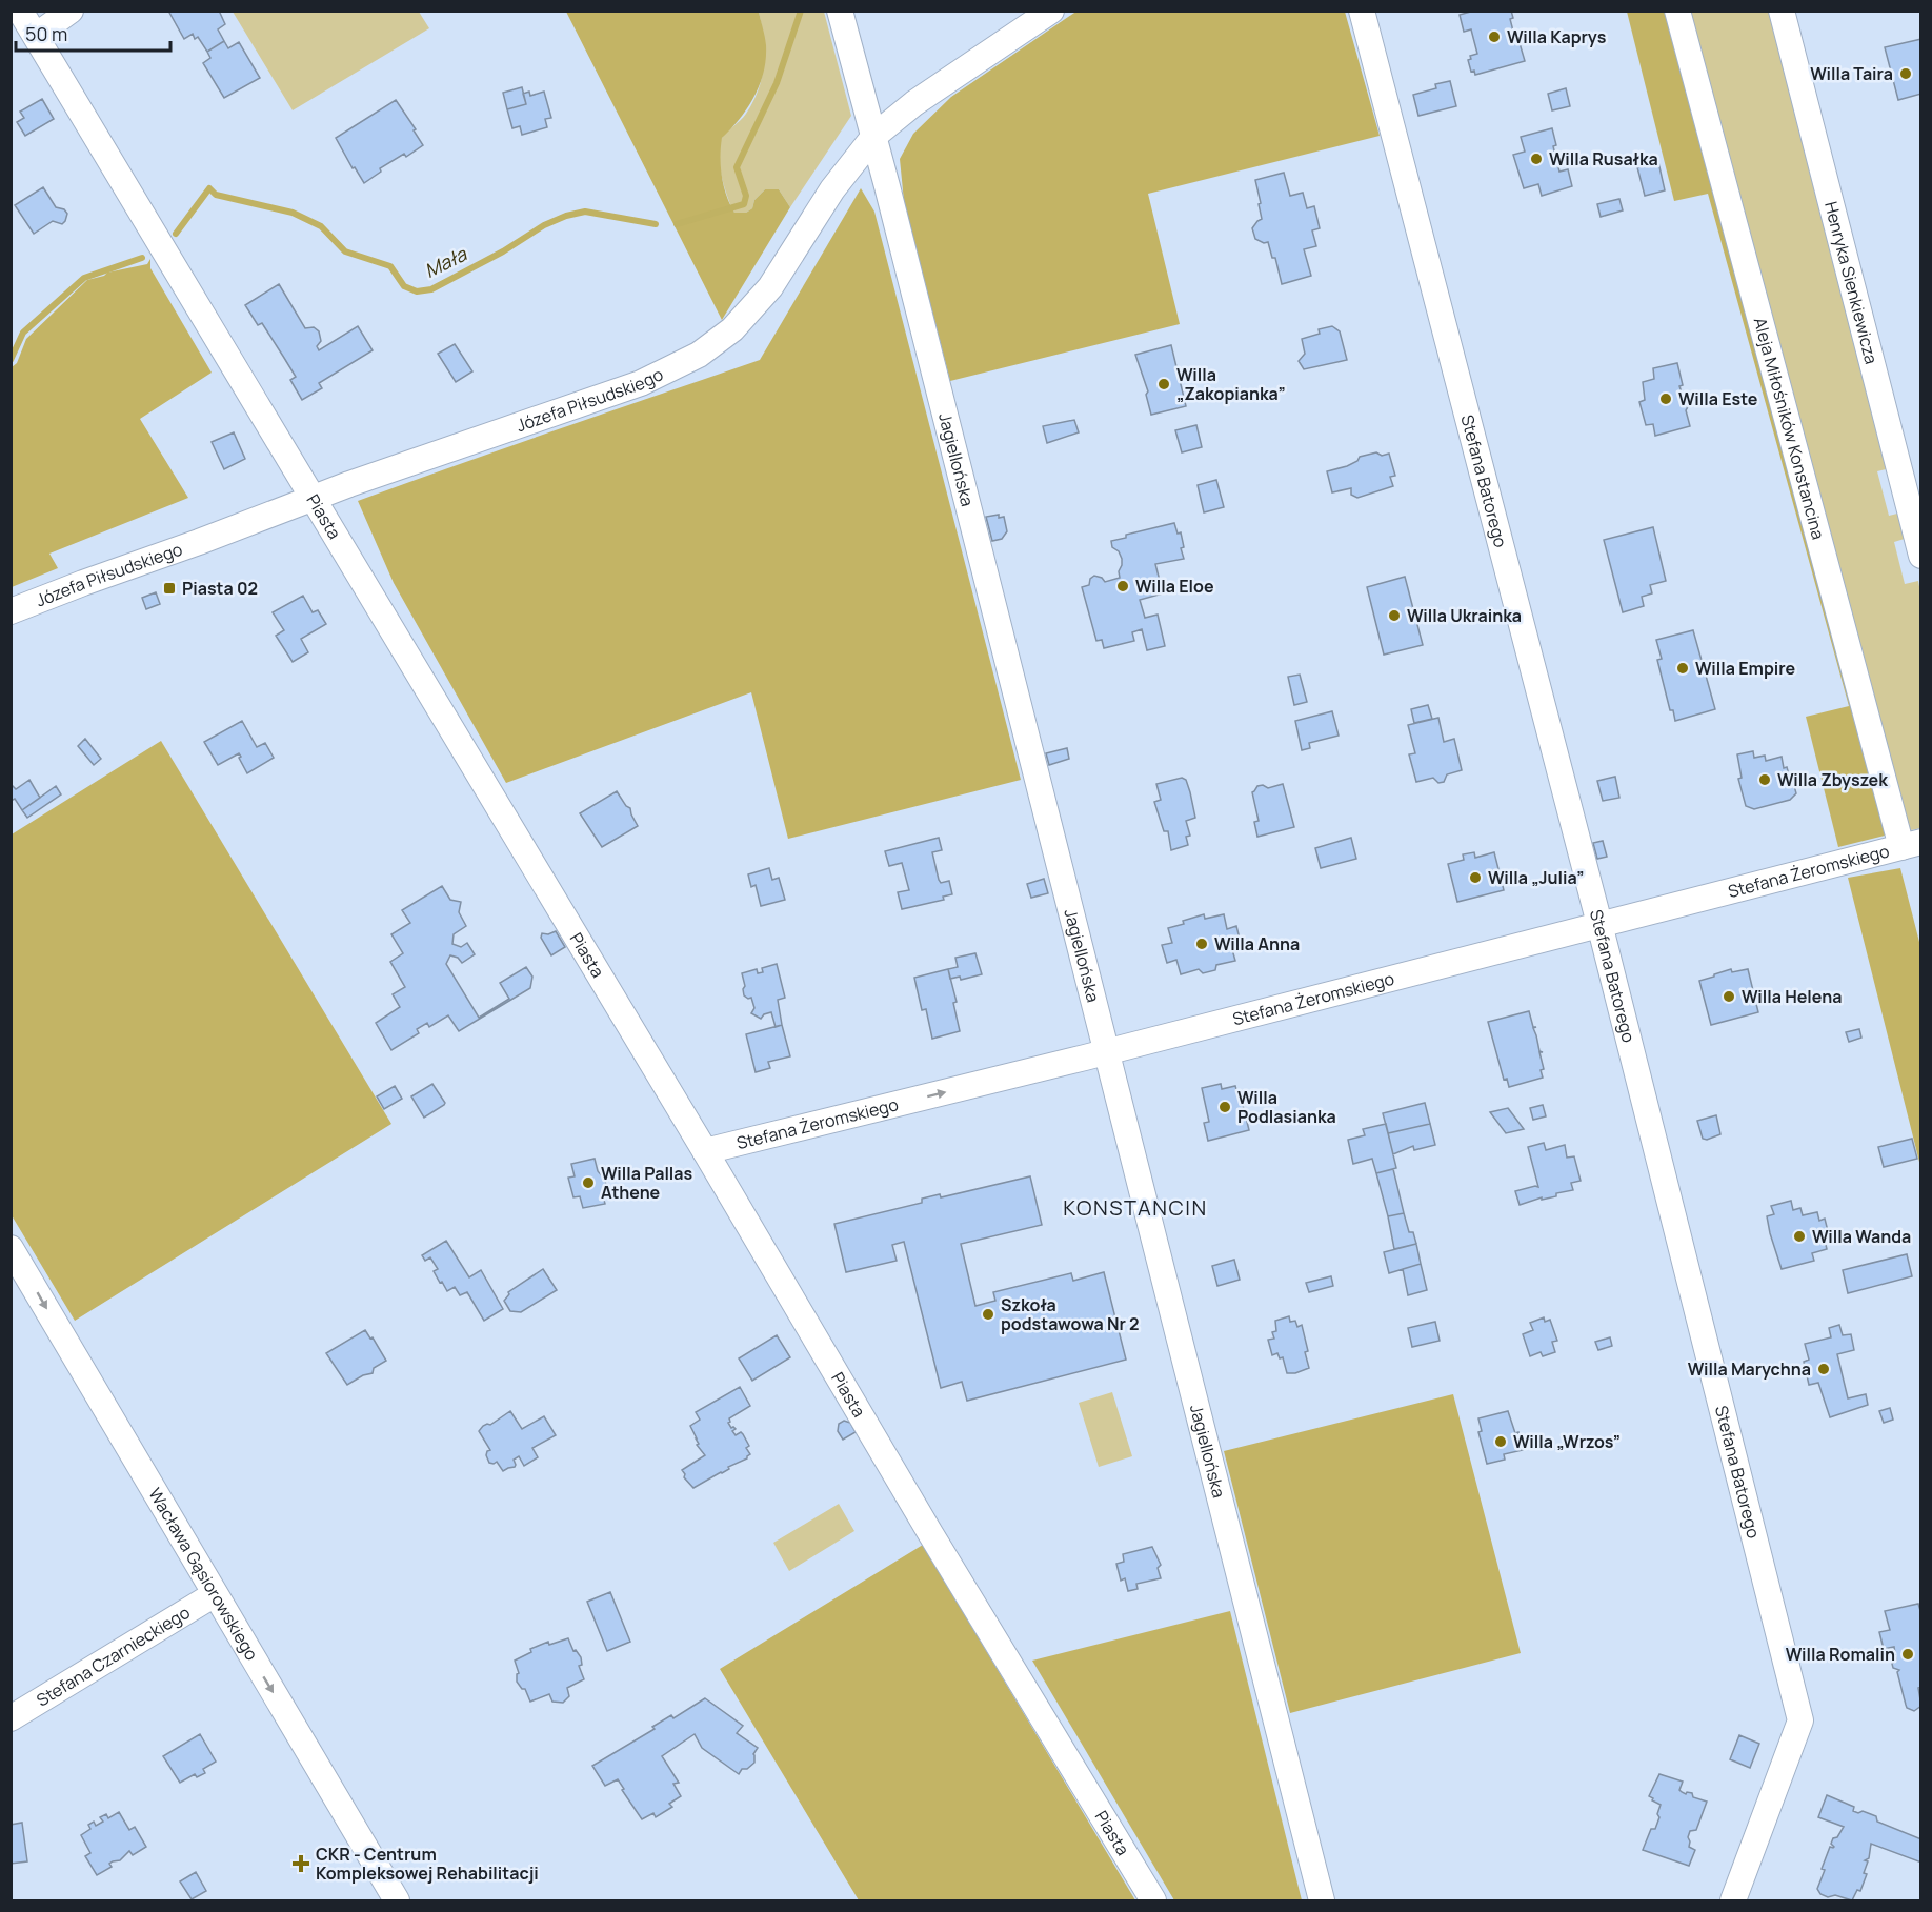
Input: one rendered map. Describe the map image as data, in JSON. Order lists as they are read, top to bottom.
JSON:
{
  "streets": {
    "street": [
      "Henryka Sienkiewicza",
      "Józefa Piłsudskiego",
      "Aleja Miłośników Konstancina",
      "Jagiellońska",
      "Stefana Batorego",
      "Piasta",
      "Stefana Żeromskiego",
      "Wacława Gąsiorowskiego",
      "Stefana Czarnieckiego"
    ]
  },
  "crossings": [
    ["Józefa Piłsudskiego", "Jagiellońska"],
    ["Józefa Piłsudskiego", "Piasta"],
    ["Aleja Miłośników Konstancina", "Stefana Żeromskiego"],
    ["Jagiellońska", "Stefana Żeromskiego"],
    ["Stefana Batorego", "Stefana Żeromskiego"],
    ["Piasta", "Stefana Żeromskiego"],
    ["Wacława Gąsiorowskiego", "Stefana Czarnieckiego"]
  ],
  "one_way": ["Wacława Gąsiorowskiego"],
  "districts": ["KONSTANCIN"],
  "water": ["Mała"],
  "places": {
    "other": [
      "Willa Kaprys",
      "Willa Taira",
      "Willa Rusałka",
      "Willa „Zakopianka”",
      "Willa Este",
      "Willa Eloe",
      "Willa Ukrainka",
      "Willa Empire",
      "Willa Zbyszek",
      "Willa „Julia”",
      "Willa Anna",
      "Willa Helena",
      "Willa Podlasianka",
      "Willa Pallas Athene",
      "Willa Wanda",
      "Szkoła podstawowa Nr 2",
      "Willa Marychna",
      "Willa „Wrzos”",
      "Willa Romalin"
    ],
    "transit": ["Piasta 02"],
    "health": ["CKR - Centrum Kompleksowej Rehabilitacji"]
  },
  "scale_bar": "50 m"
}
